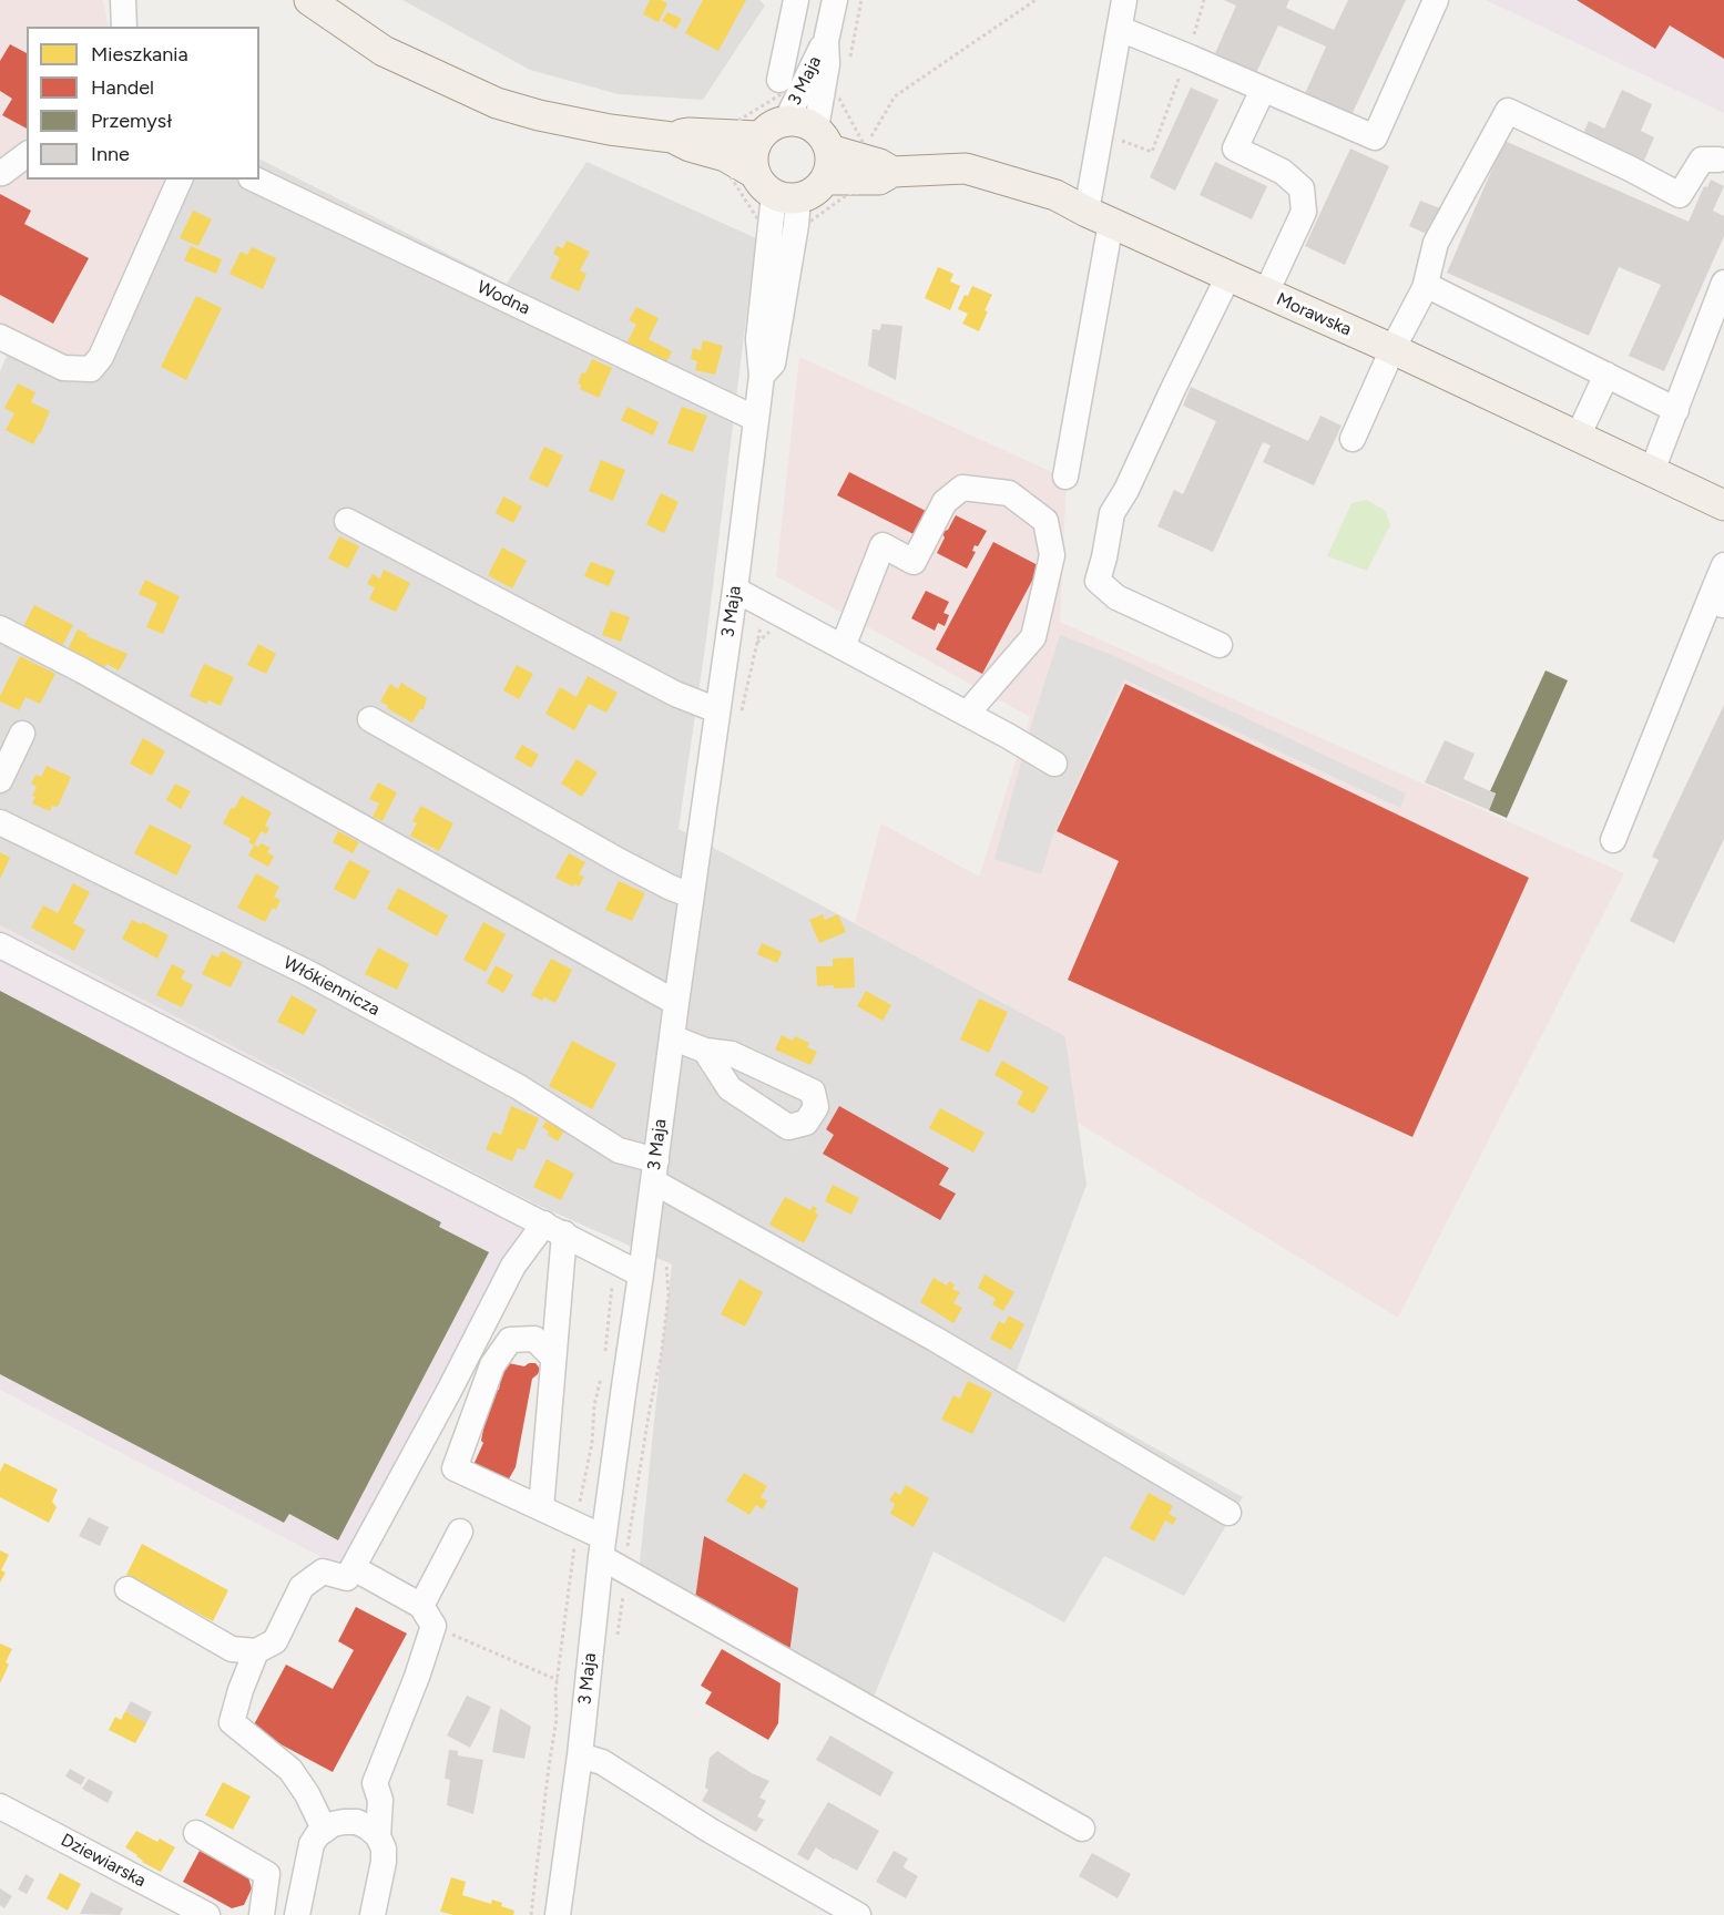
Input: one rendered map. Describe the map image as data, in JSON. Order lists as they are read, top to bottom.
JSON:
{
  "streets": {
    "main road": ["Morawska"],
    "street": [
      "3 Maja",
      "Wodna",
      "Włókiennicza",
      "Dziewiarska"
    ]
  },
  "crossings": [
    ["3 Maja", "Wodna"],
    ["3 Maja", "Morawska"],
    ["3 Maja", "Włókiennicza"]
  ],
  "legend": [
    "Mieszkania",
    "Handel",
    "Przemysł",
    "Inne"
  ]
}
